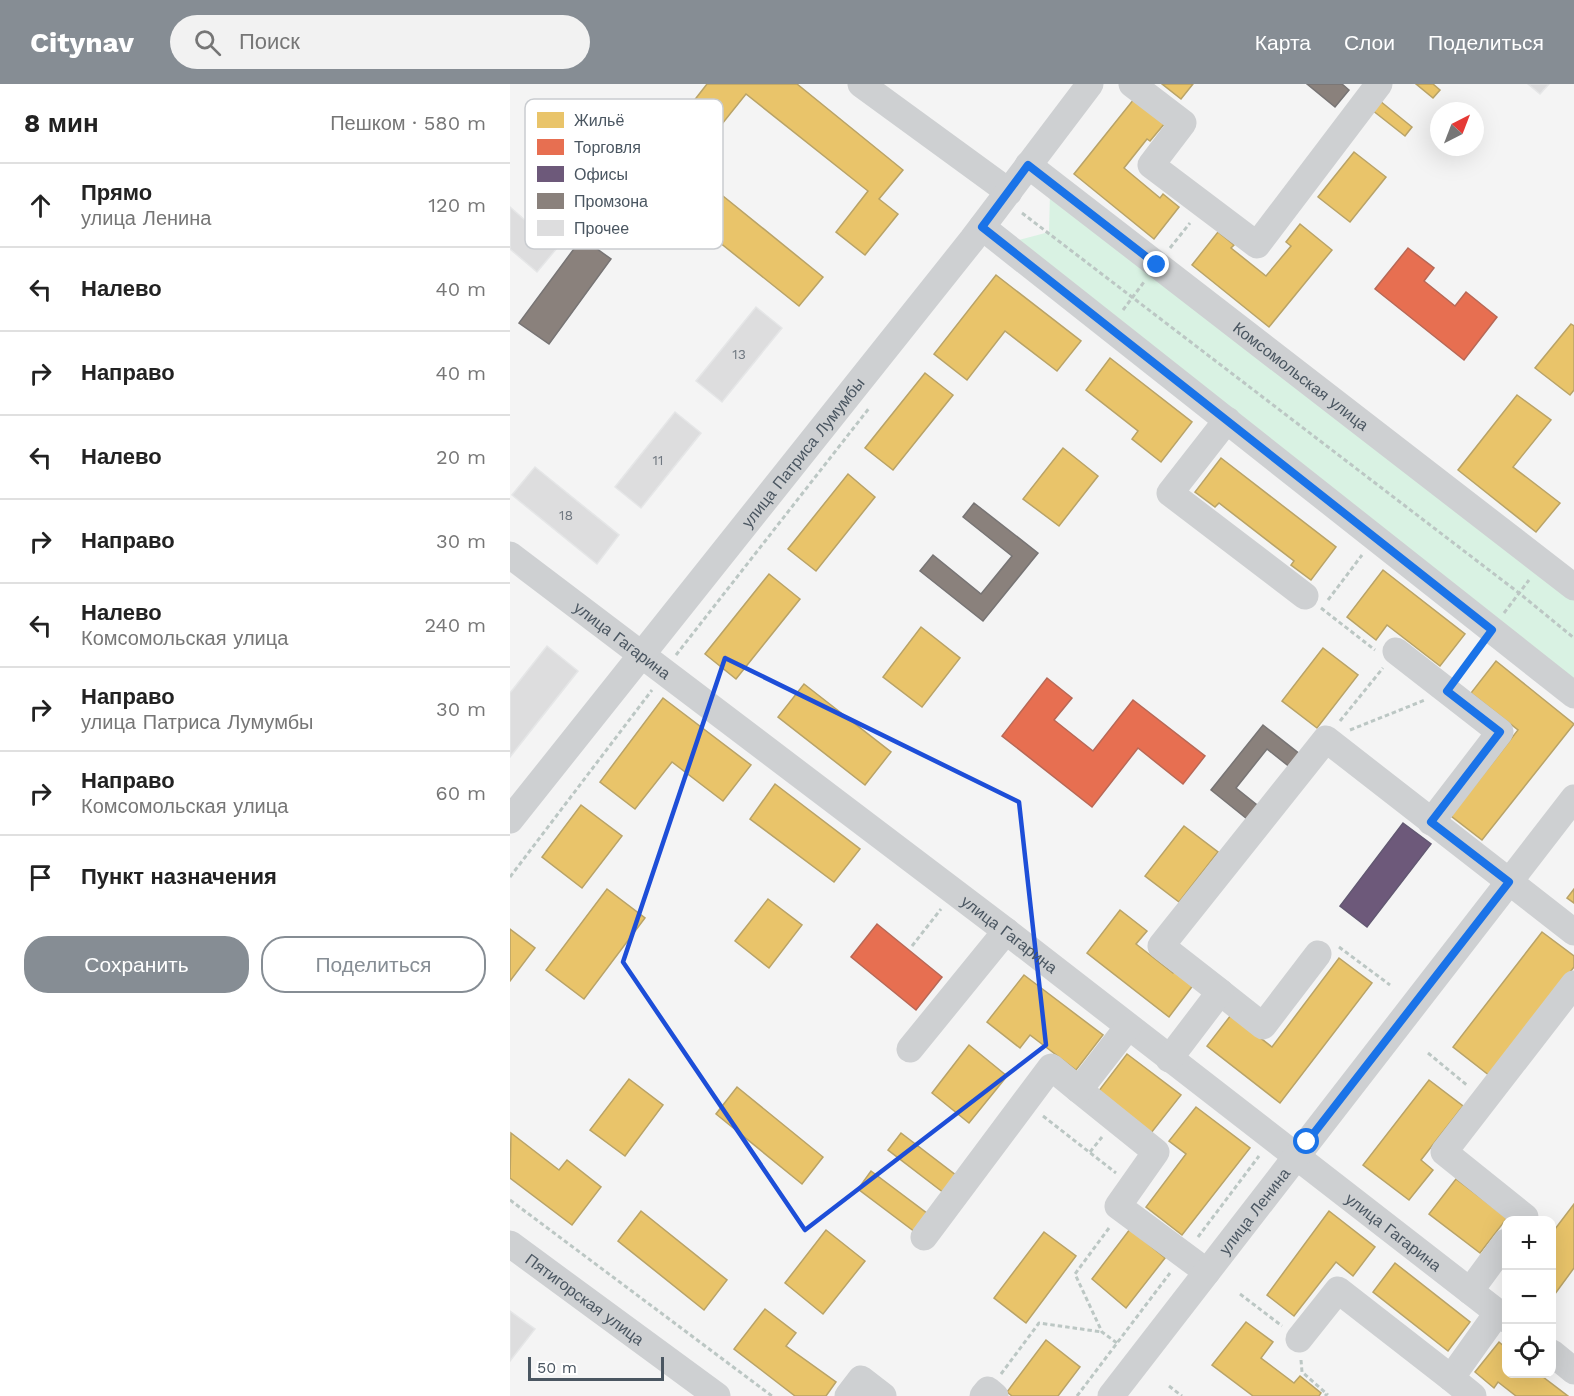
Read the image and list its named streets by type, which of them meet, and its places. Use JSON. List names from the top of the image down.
{
  "streets": {
    "street": [
      "Комсомольская улица",
      "улица Патриса Лумумбы",
      "улица Гагарина",
      "улица Ленина",
      "Пятигорская улица"
    ]
  },
  "crossings": [
    ["Комсомольская улица", "улица Патриса Лумумбы"],
    ["улица Патриса Лумумбы", "улица Гагарина"],
    ["улица Гагарина", "улица Ленина"]
  ],
  "house_numbers": ["13", "11", "18"],
  "legend": [
    "Жильё",
    "Торговля",
    "Офисы",
    "Промзона",
    "Прочее"
  ],
  "scale_bar": "50 m",
  "north": "top right",
  "page": {
    "header": "Citynav",
    "search": "Поиск",
    "nav": ["Карта", "Слои", "Поделиться"],
    "heading": ["8 мин", "Пешком · 580 m"],
    "list": [
      ["Прямо", "улица Ленина", "120 m"],
      ["Налево", "40 m"],
      ["Направо", "40 m"],
      ["Налево", "20 m"],
      ["Направо", "30 m"],
      ["Налево", "Комсомольская улица", "240 m"],
      ["Направо", "улица Патриса Лумумбы", "30 m"],
      ["Направо", "Комсомольская улица", "60 m"],
      "Пункт назначения"
    ],
    "buttons": ["Сохранить", "Поделиться"],
    "map_buttons": ["+", "−"],
    "scale": "50 m"
  }
}
